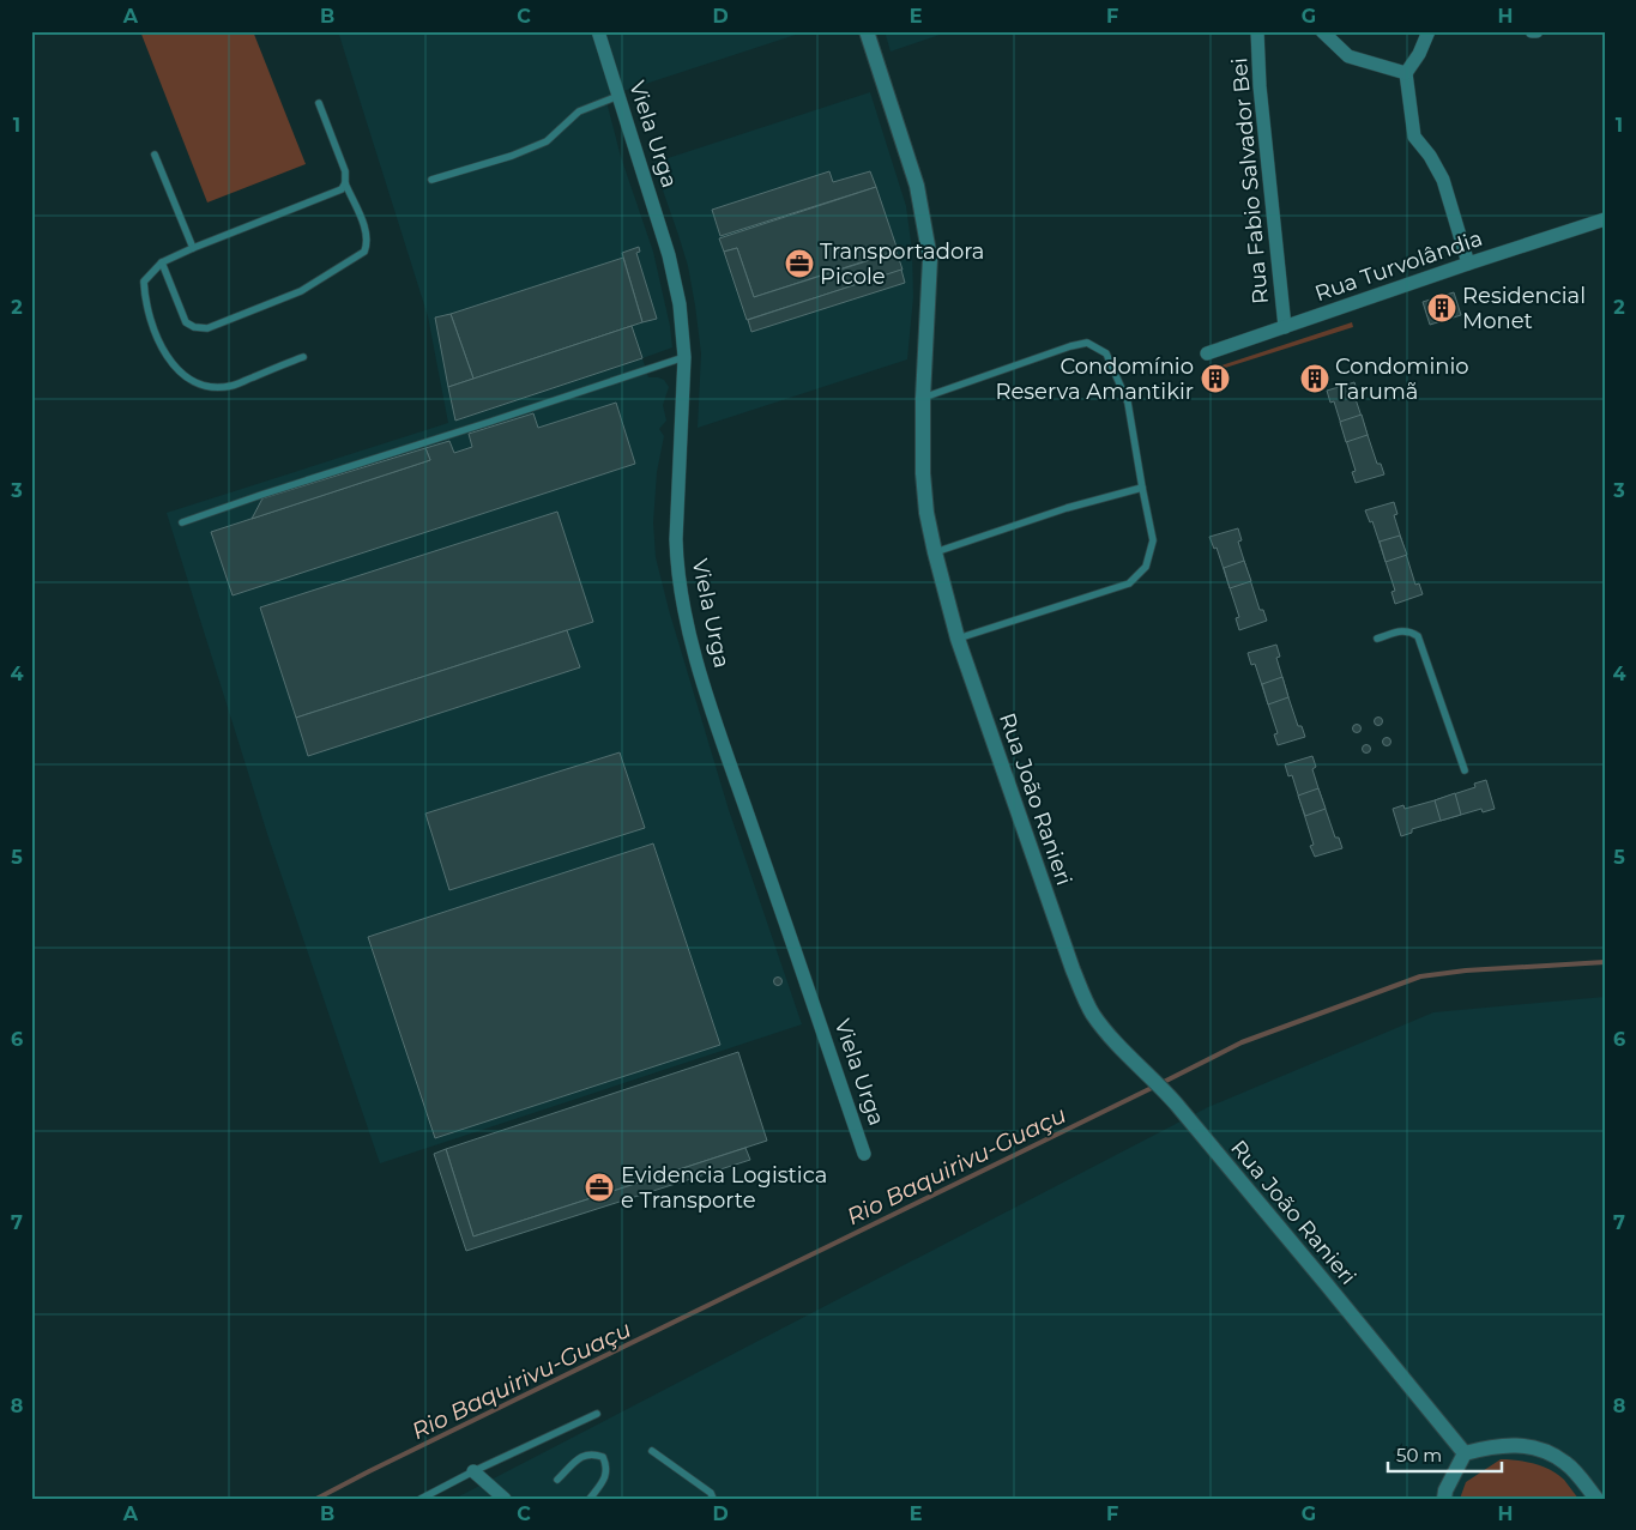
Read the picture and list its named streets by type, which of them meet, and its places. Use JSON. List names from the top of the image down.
{
  "streets": {
    "street": [
      "Viela Urga",
      "Rua Fabio Salvador Bei",
      "Rua Turvolândia",
      "Rua João Ranieri"
    ]
  },
  "crossings": [
    ["Rua Fabio Salvador Bei", "Rua Turvolândia"]
  ],
  "water": ["Rio Baquirivu-Guaçu"],
  "places": {
    "office": ["Transportadora Picole", "Evidencia Logistica e Transporte"],
    "building": ["Residencial Monet", "Condomínio Reserva Amantikir", "Condominio Tarumã"]
  },
  "scale_bar": "50 m",
  "grid": {
    "columns": [
      "A",
      "B",
      "C",
      "D",
      "E",
      "F",
      "G",
      "H"
    ],
    "rows": [
      "1",
      "2",
      "3",
      "4",
      "5",
      "6",
      "7",
      "8"
    ]
  }
}
